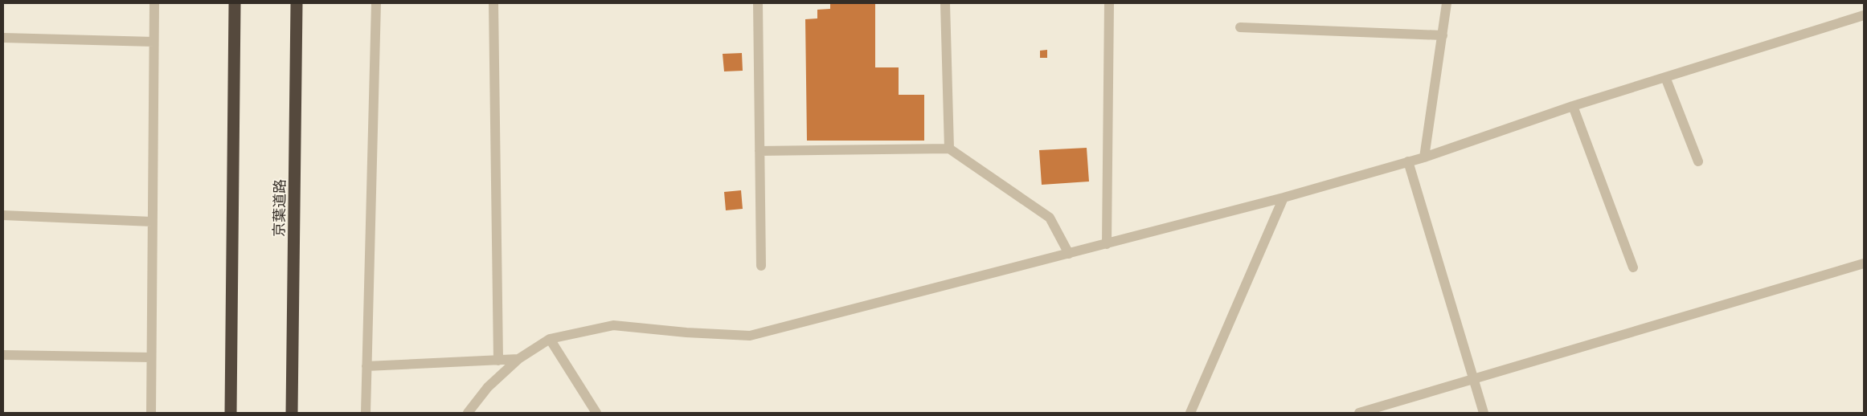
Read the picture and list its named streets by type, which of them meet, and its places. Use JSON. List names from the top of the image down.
{
  "streets": {
    "highway": ["京葉道路"]
  }
}
